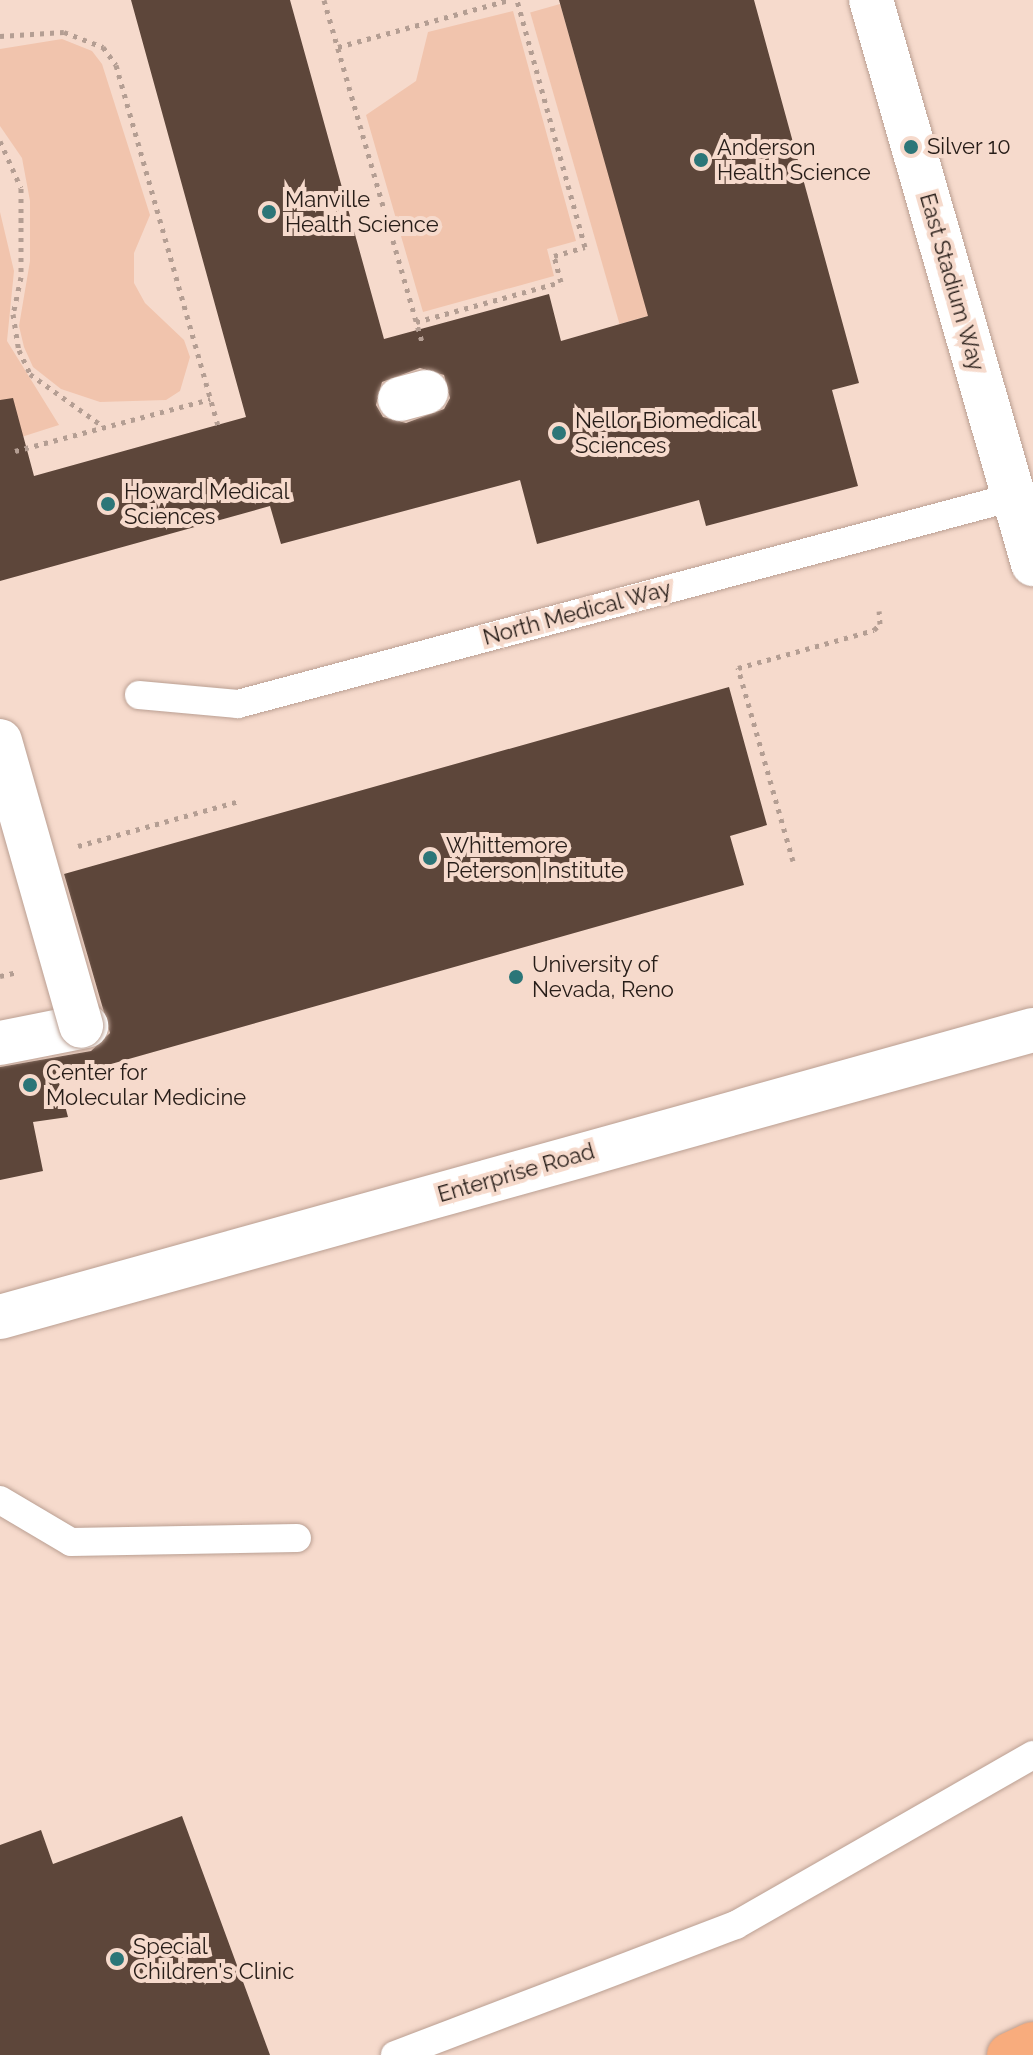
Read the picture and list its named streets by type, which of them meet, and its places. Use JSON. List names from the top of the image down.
{
  "streets": {
    "street": ["East Stadium Way", "Enterprise Road"],
    "lane": ["North Medical Way"]
  },
  "crossings": [
    ["East Stadium Way", "North Medical Way"]
  ],
  "places": [
    "Silver 10",
    "Anderson Health Science",
    "Manville Health Science",
    "Nellor Biomedical Sciences",
    "Howard Medical Sciences",
    "Whittemore Peterson Institute",
    "University of Nevada, Reno",
    "Center for Molecular Medicine",
    "Special Children's Clinic"
  ]
}
